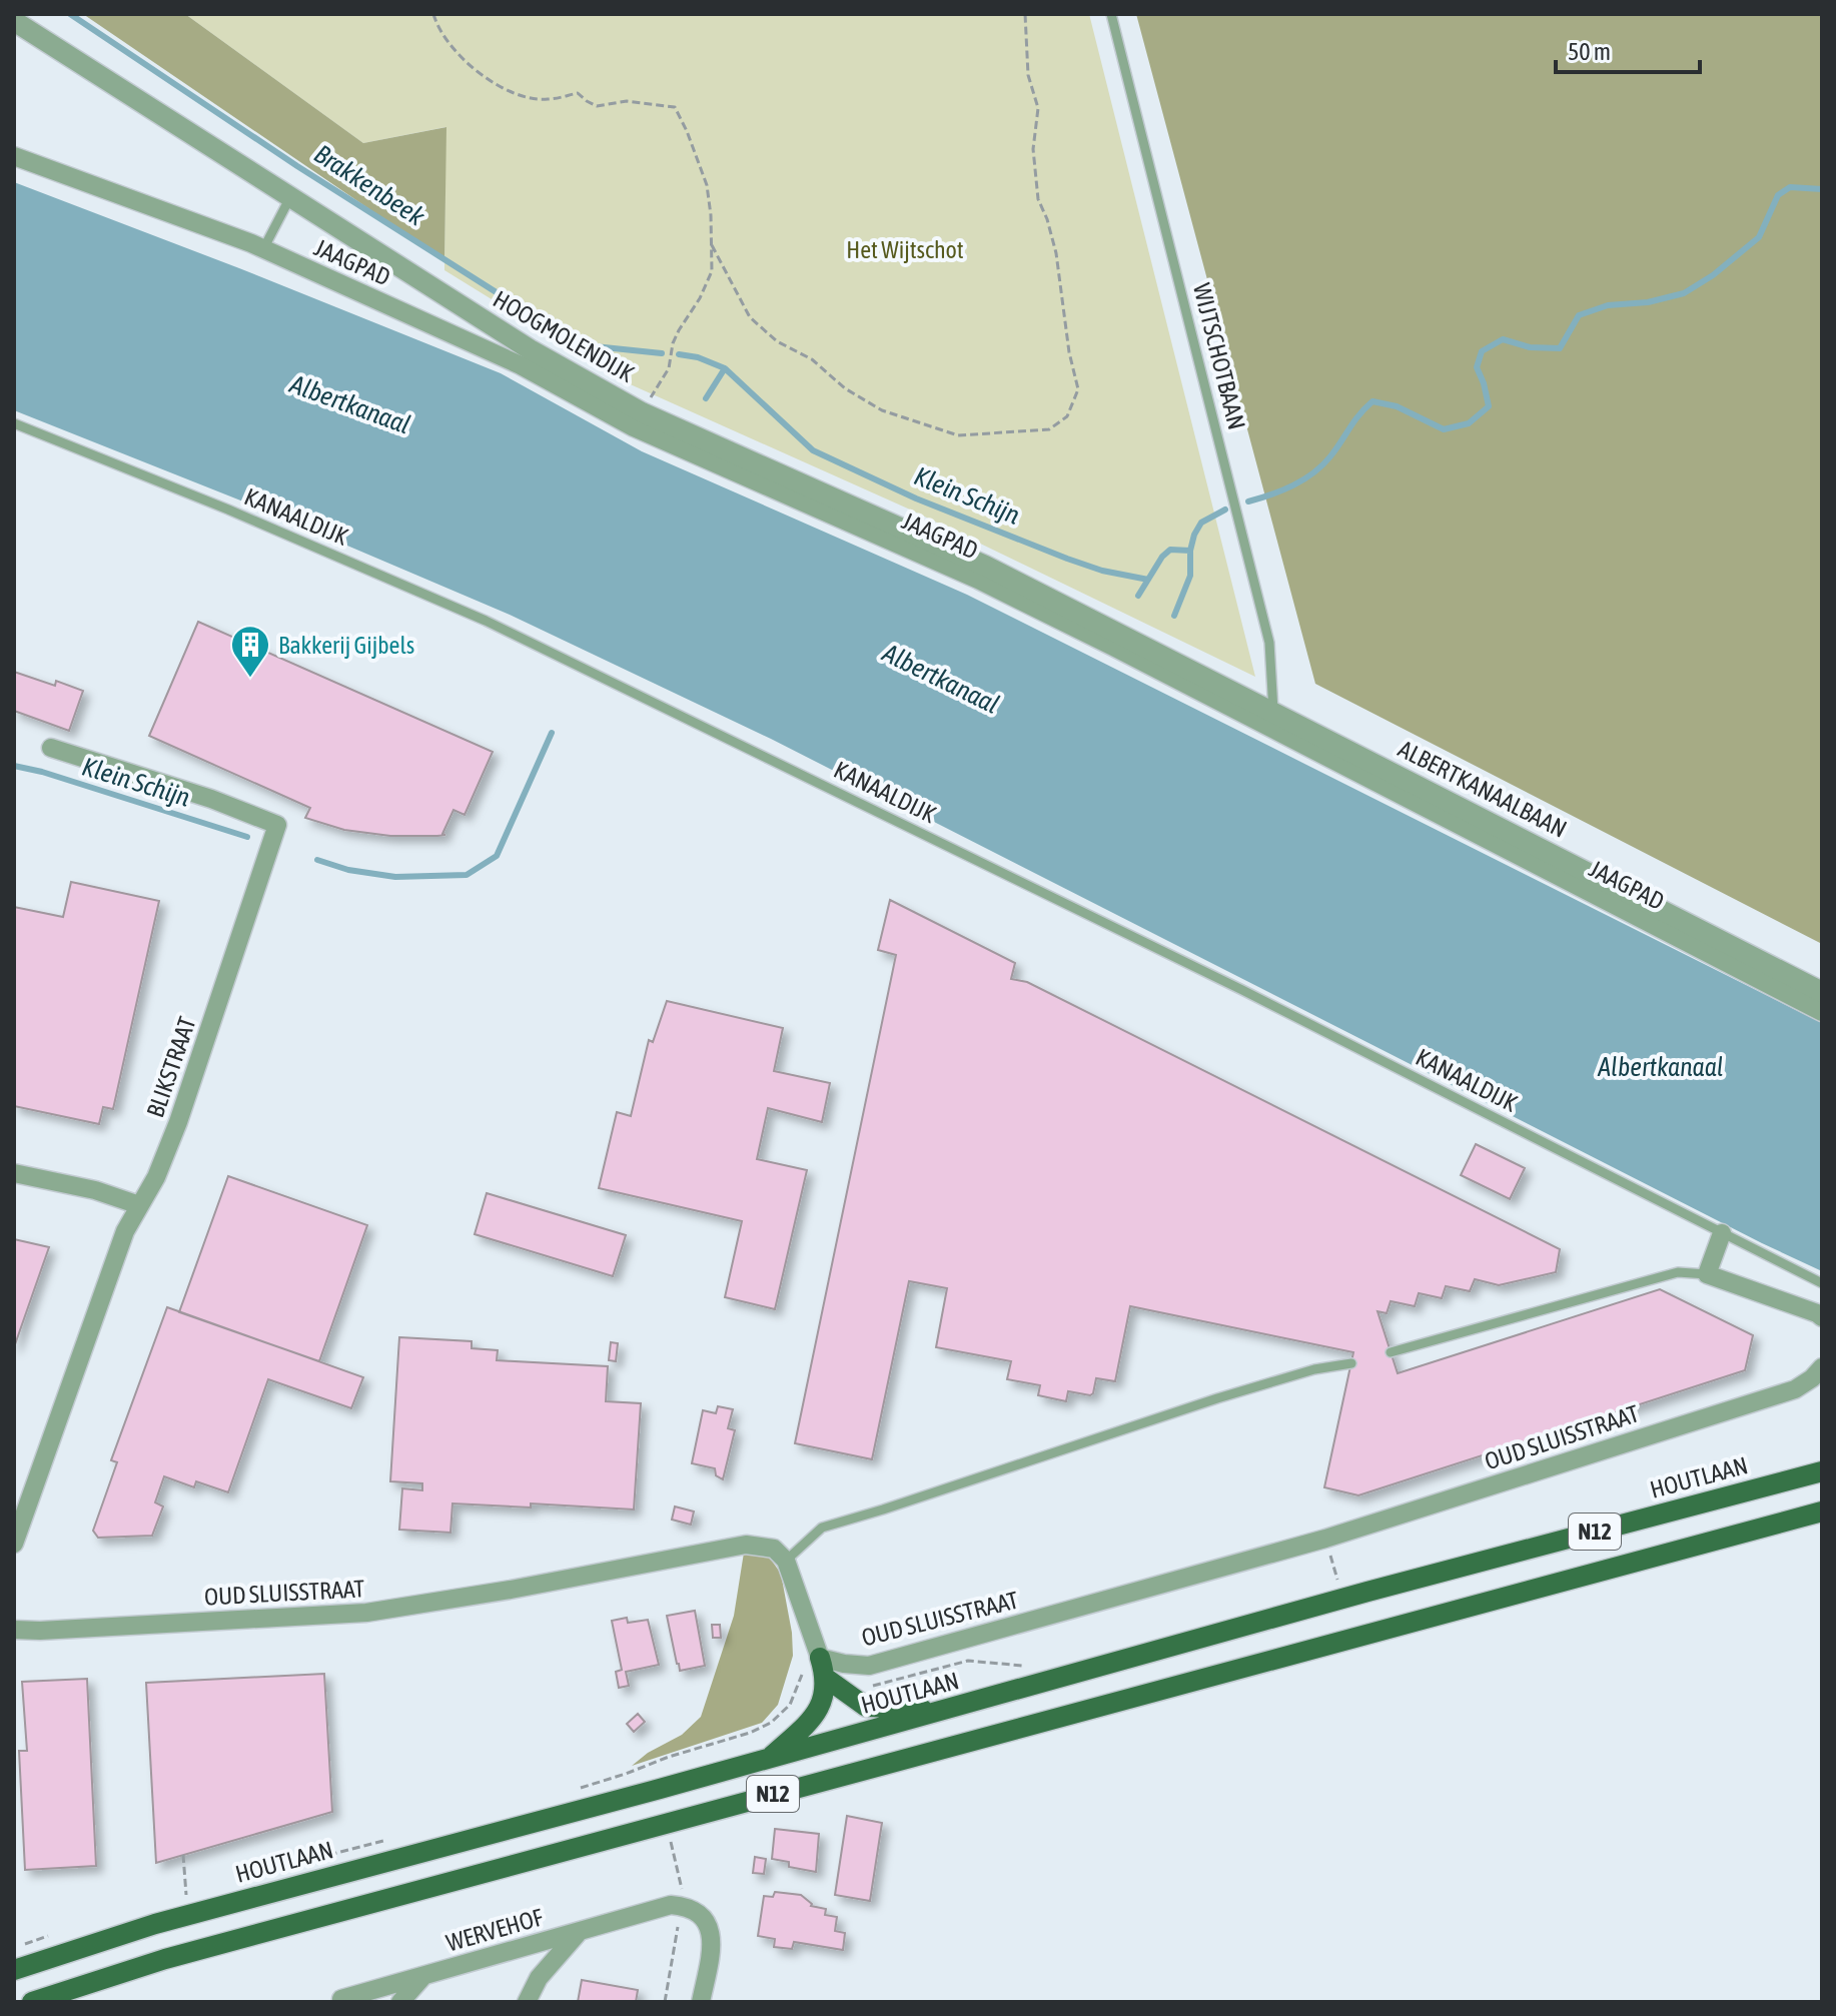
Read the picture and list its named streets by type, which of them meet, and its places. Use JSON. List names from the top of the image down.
{
  "streets": {
    "main road": ["HOUTLAAN", "N12"],
    "street": [
      "JAAGPAD",
      "HOOGMOLENDIJK",
      "ALBERTKANAALBAAN",
      "BLIKSTRAAT",
      "OUD SLUISSTRAAT",
      "WERVEHOF"
    ],
    "lane": ["WIJTSCHOTBAAN", "KANAALDIJK"]
  },
  "crossings": [
    ["HOOGMOLENDIJK", "ALBERTKANAALBAAN"],
    ["WIJTSCHOTBAAN", "ALBERTKANAALBAAN"]
  ],
  "water": ["Brakkenbeek", "Albertkanaal", "Klein Schijn"],
  "parks": ["Het Wijtschot"],
  "places": {
    "building": ["Bakkerij Gijbels"]
  },
  "scale_bar": "50 m"
}
